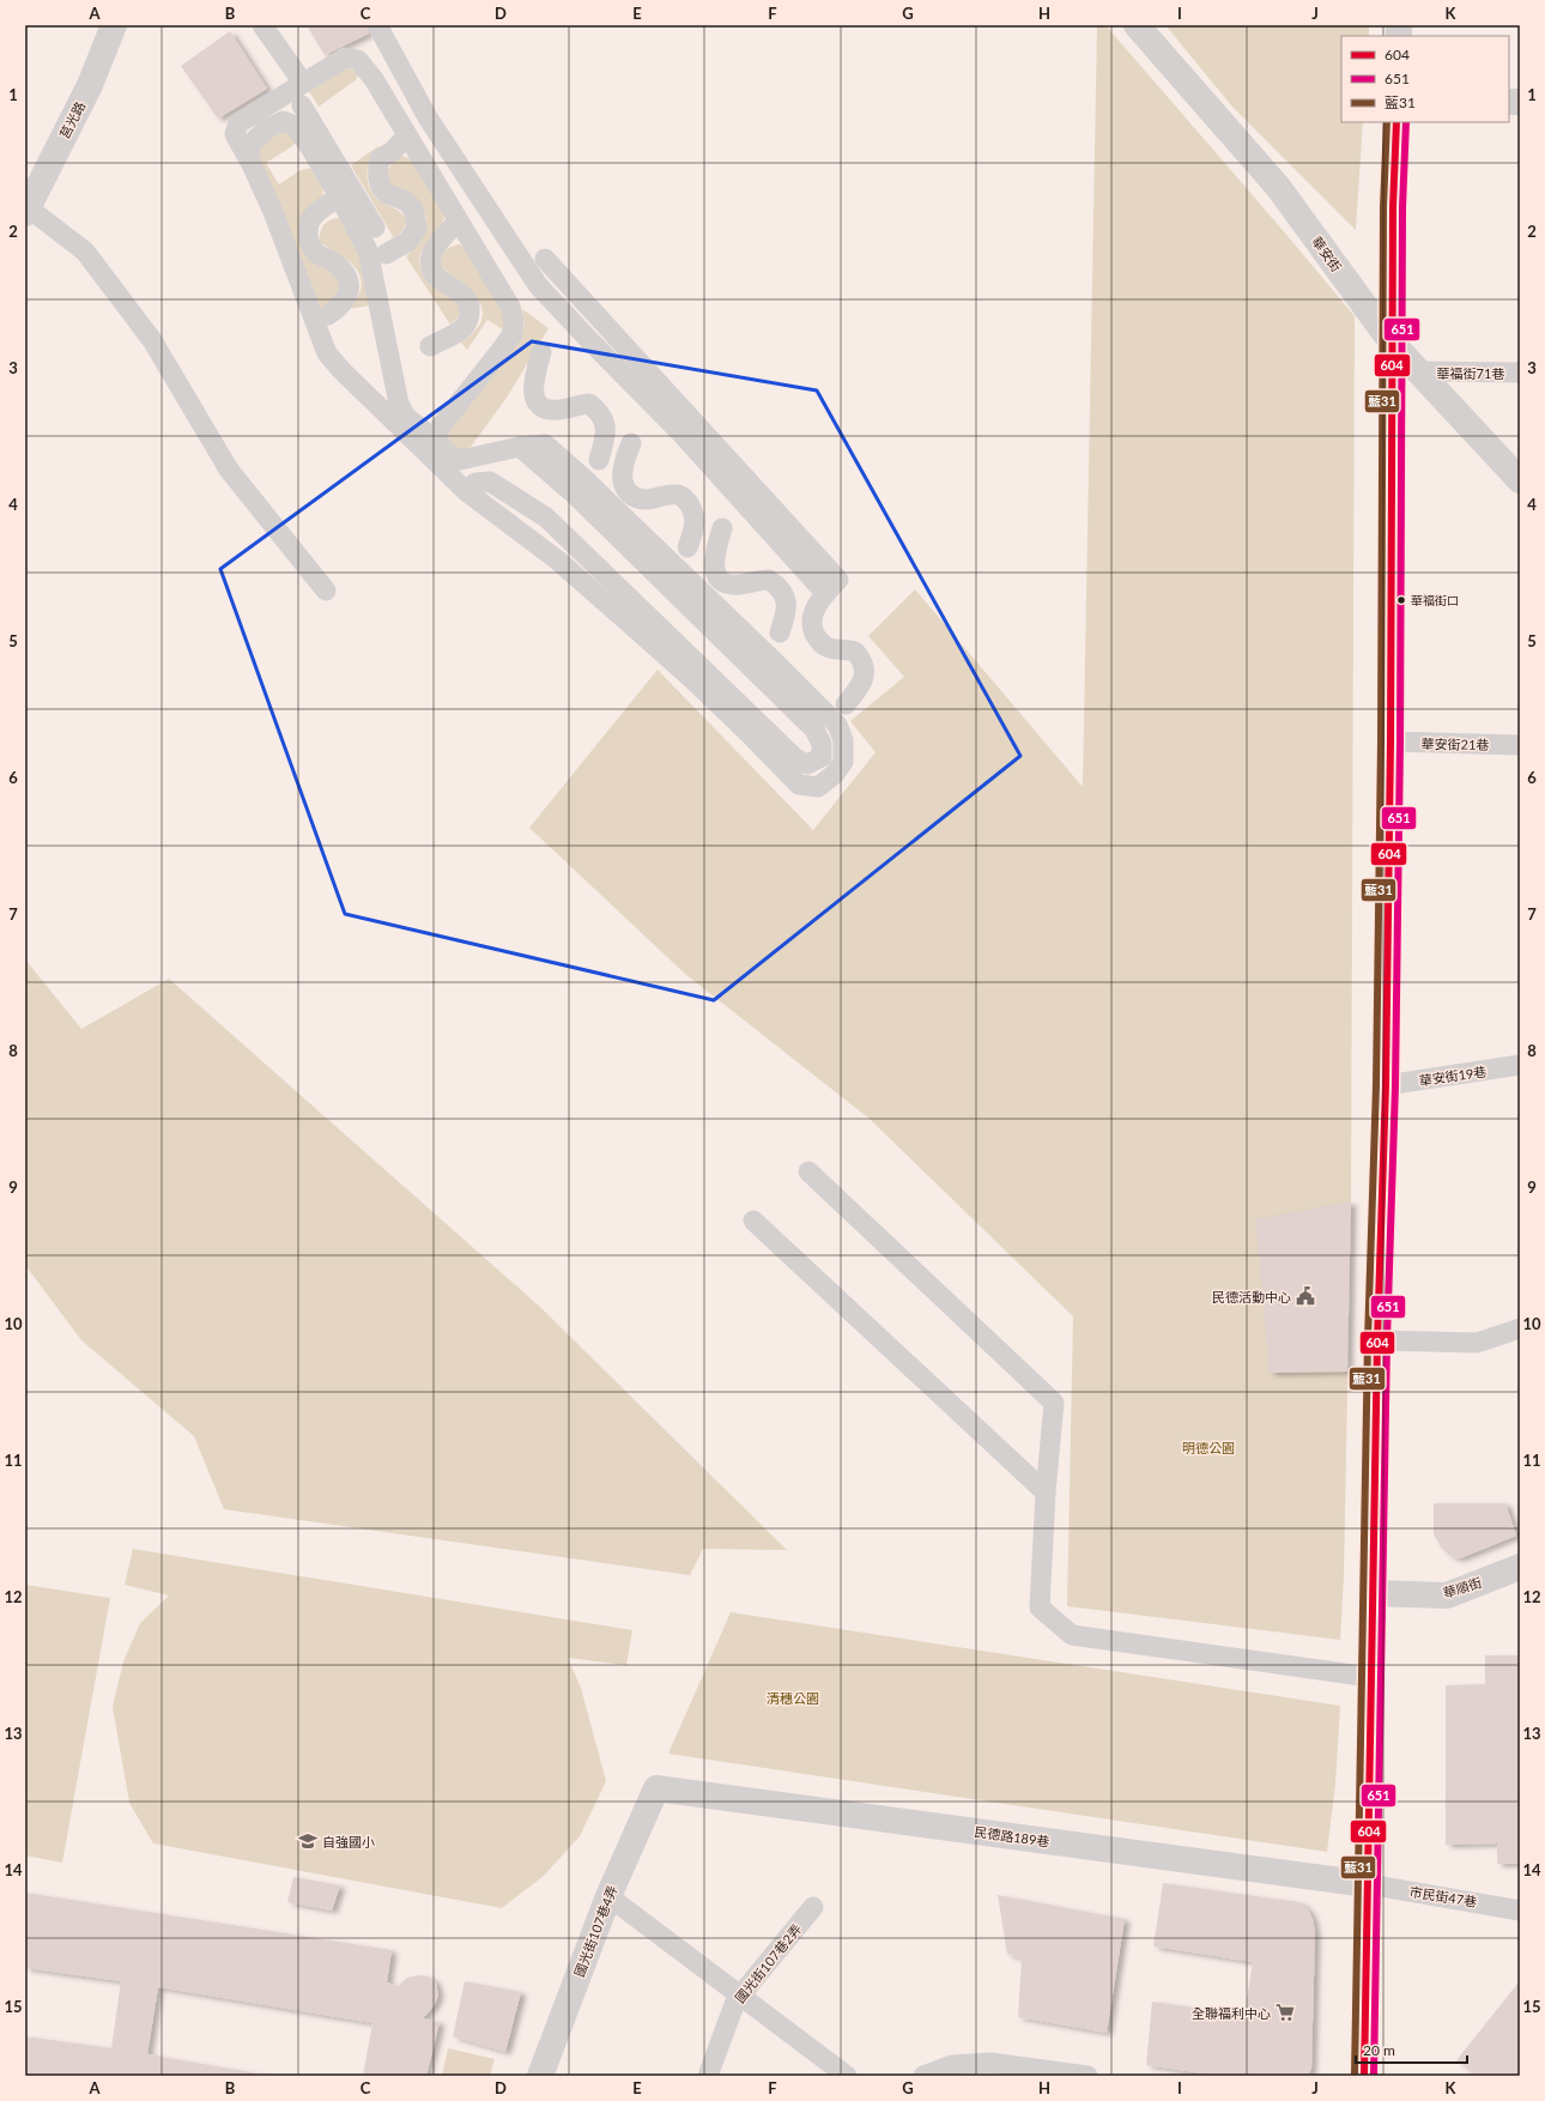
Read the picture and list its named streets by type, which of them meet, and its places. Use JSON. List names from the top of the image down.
{
  "streets": {
    "street": [
      "莒光路",
      "華安街",
      "華順街",
      "民德路189巷",
      "國光街107巷4弄"
    ],
    "lane": [
      "華福街71巷",
      "華安街21巷",
      "華安街19巷",
      "市民街47巷",
      "國光街107巷2弄"
    ]
  },
  "crossings": [
    ["華安街", "華福街71巷"],
    ["民德路189巷", "市民街47巷"],
    ["民德路189巷", "國光街107巷4弄"]
  ],
  "parks": ["明德公園", "清穗公園"],
  "places": {
    "other": ["華福街口"],
    "public building": ["民德活動中心"],
    "school or university": ["自強國小"],
    "supermarket": ["全聯福利中心"]
  },
  "lines": ["transit line 604", "transit line 651", "transit line 藍31"],
  "legend": ["604", "651", "藍31"],
  "scale_bar": "20 m",
  "grid": {
    "columns": [
      "A",
      "B",
      "C",
      "D",
      "E",
      "F",
      "G",
      "H",
      "I",
      "J",
      "K"
    ],
    "rows": [
      "1",
      "2",
      "3",
      "4",
      "5",
      "6",
      "7",
      "8",
      "9",
      "10",
      "11",
      "12",
      "13",
      "14",
      "15"
    ]
  }
}
